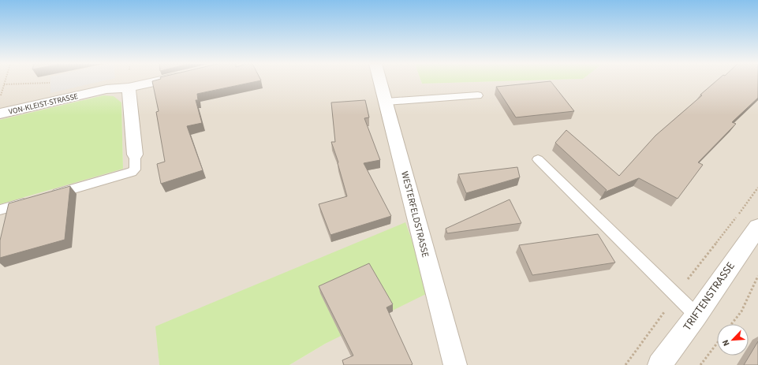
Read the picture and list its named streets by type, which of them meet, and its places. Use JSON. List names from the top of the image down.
{
  "streets": {
    "street": ["VON-KLEIST-STRASSE", "WESTERFELDSTRASSE", "TRIFTENSTRASSE"]
  },
  "north": "bottom left"
}
